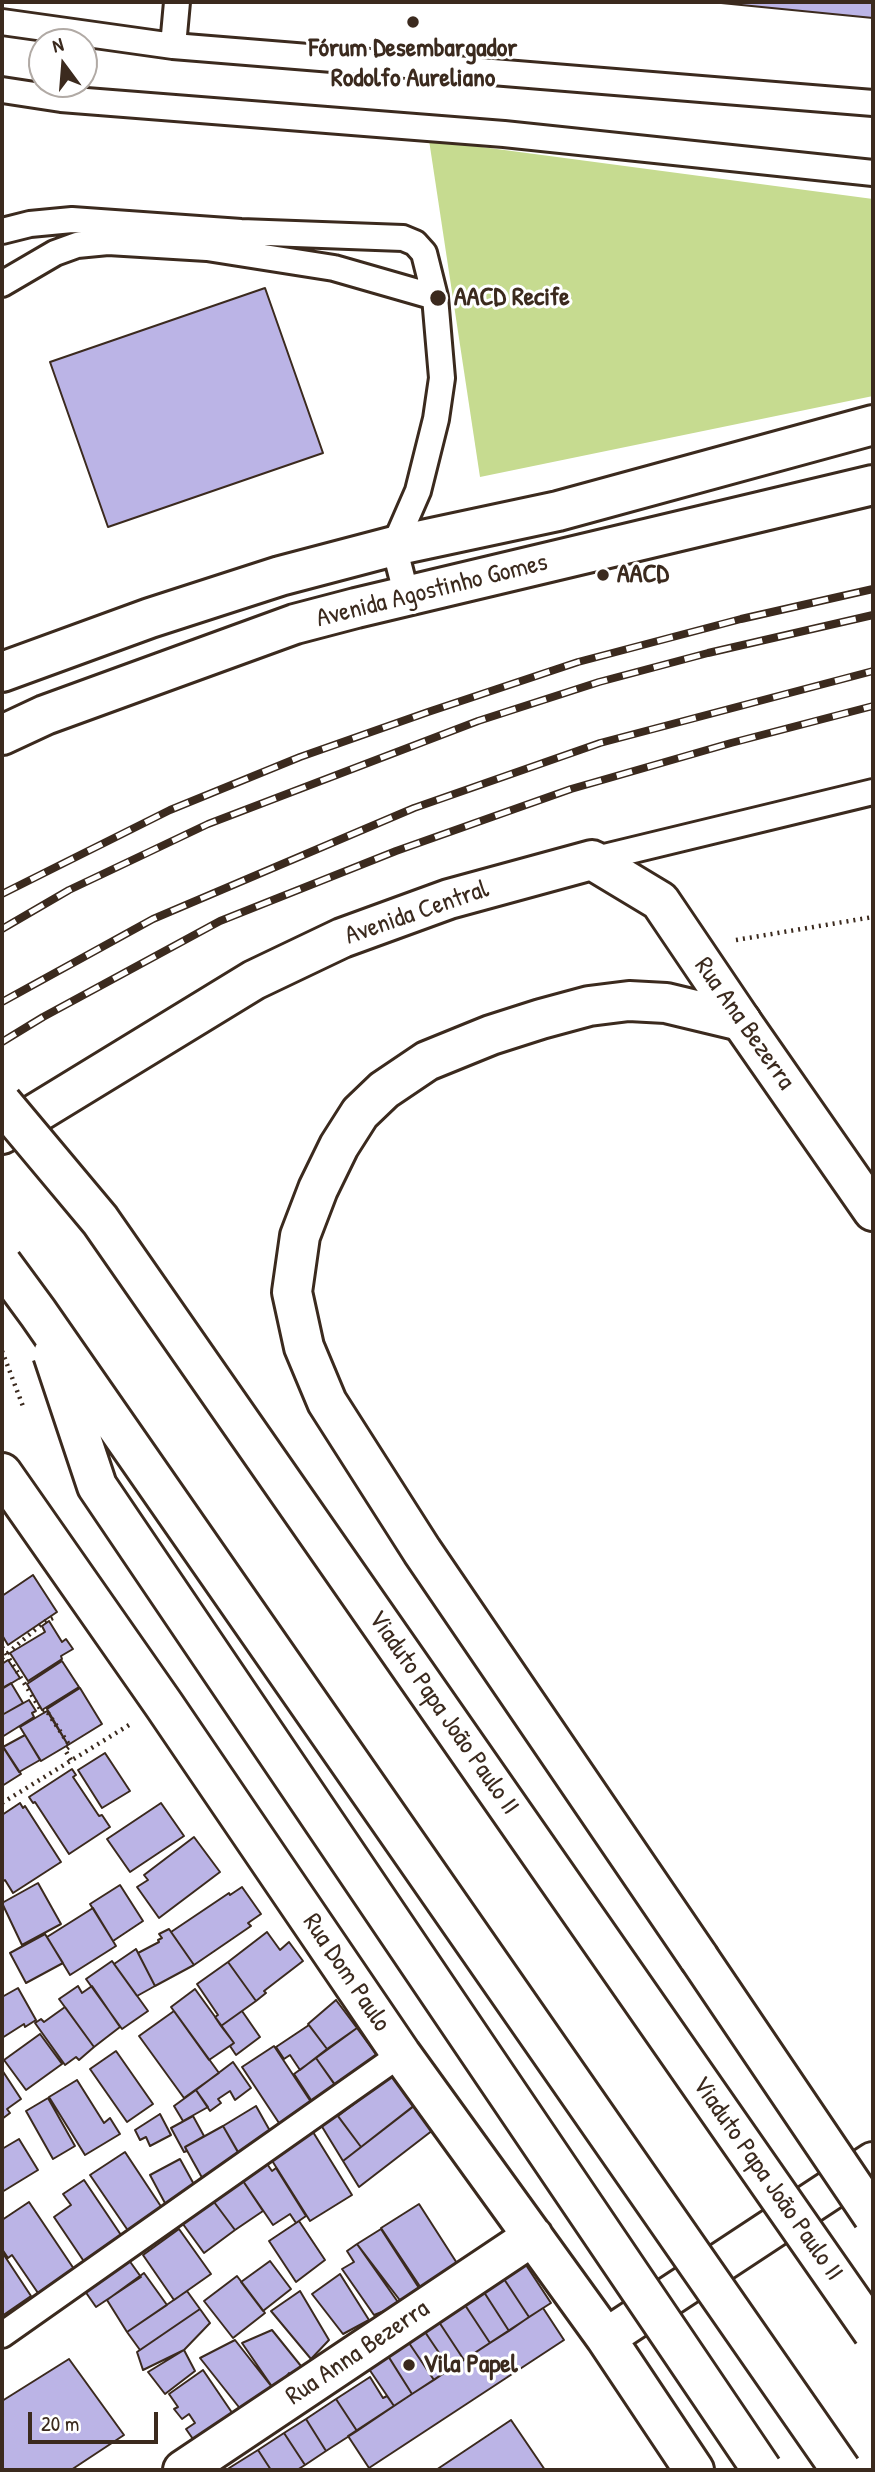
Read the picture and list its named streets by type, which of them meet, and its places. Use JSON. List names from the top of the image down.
{
  "streets": {
    "main road": [
      "Avenida Agostinho Gomes",
      "Avenida Central",
      "Rua Ana Bezerra",
      "Viaduto Papa João Paulo II",
      "Rua Dom Paulo",
      "Rua Anna Bezerra"
    ]
  },
  "crossings": [
    ["Avenida Central", "Rua Ana Bezerra"],
    ["Rua Dom Paulo", "Rua Anna Bezerra"]
  ],
  "places": [
    "Fórum Desembargador Rodolfo Aureliano",
    "AACD Recife",
    "AACD",
    "Vila Papel"
  ],
  "scale_bar": "20 m",
  "north": "top"
}
